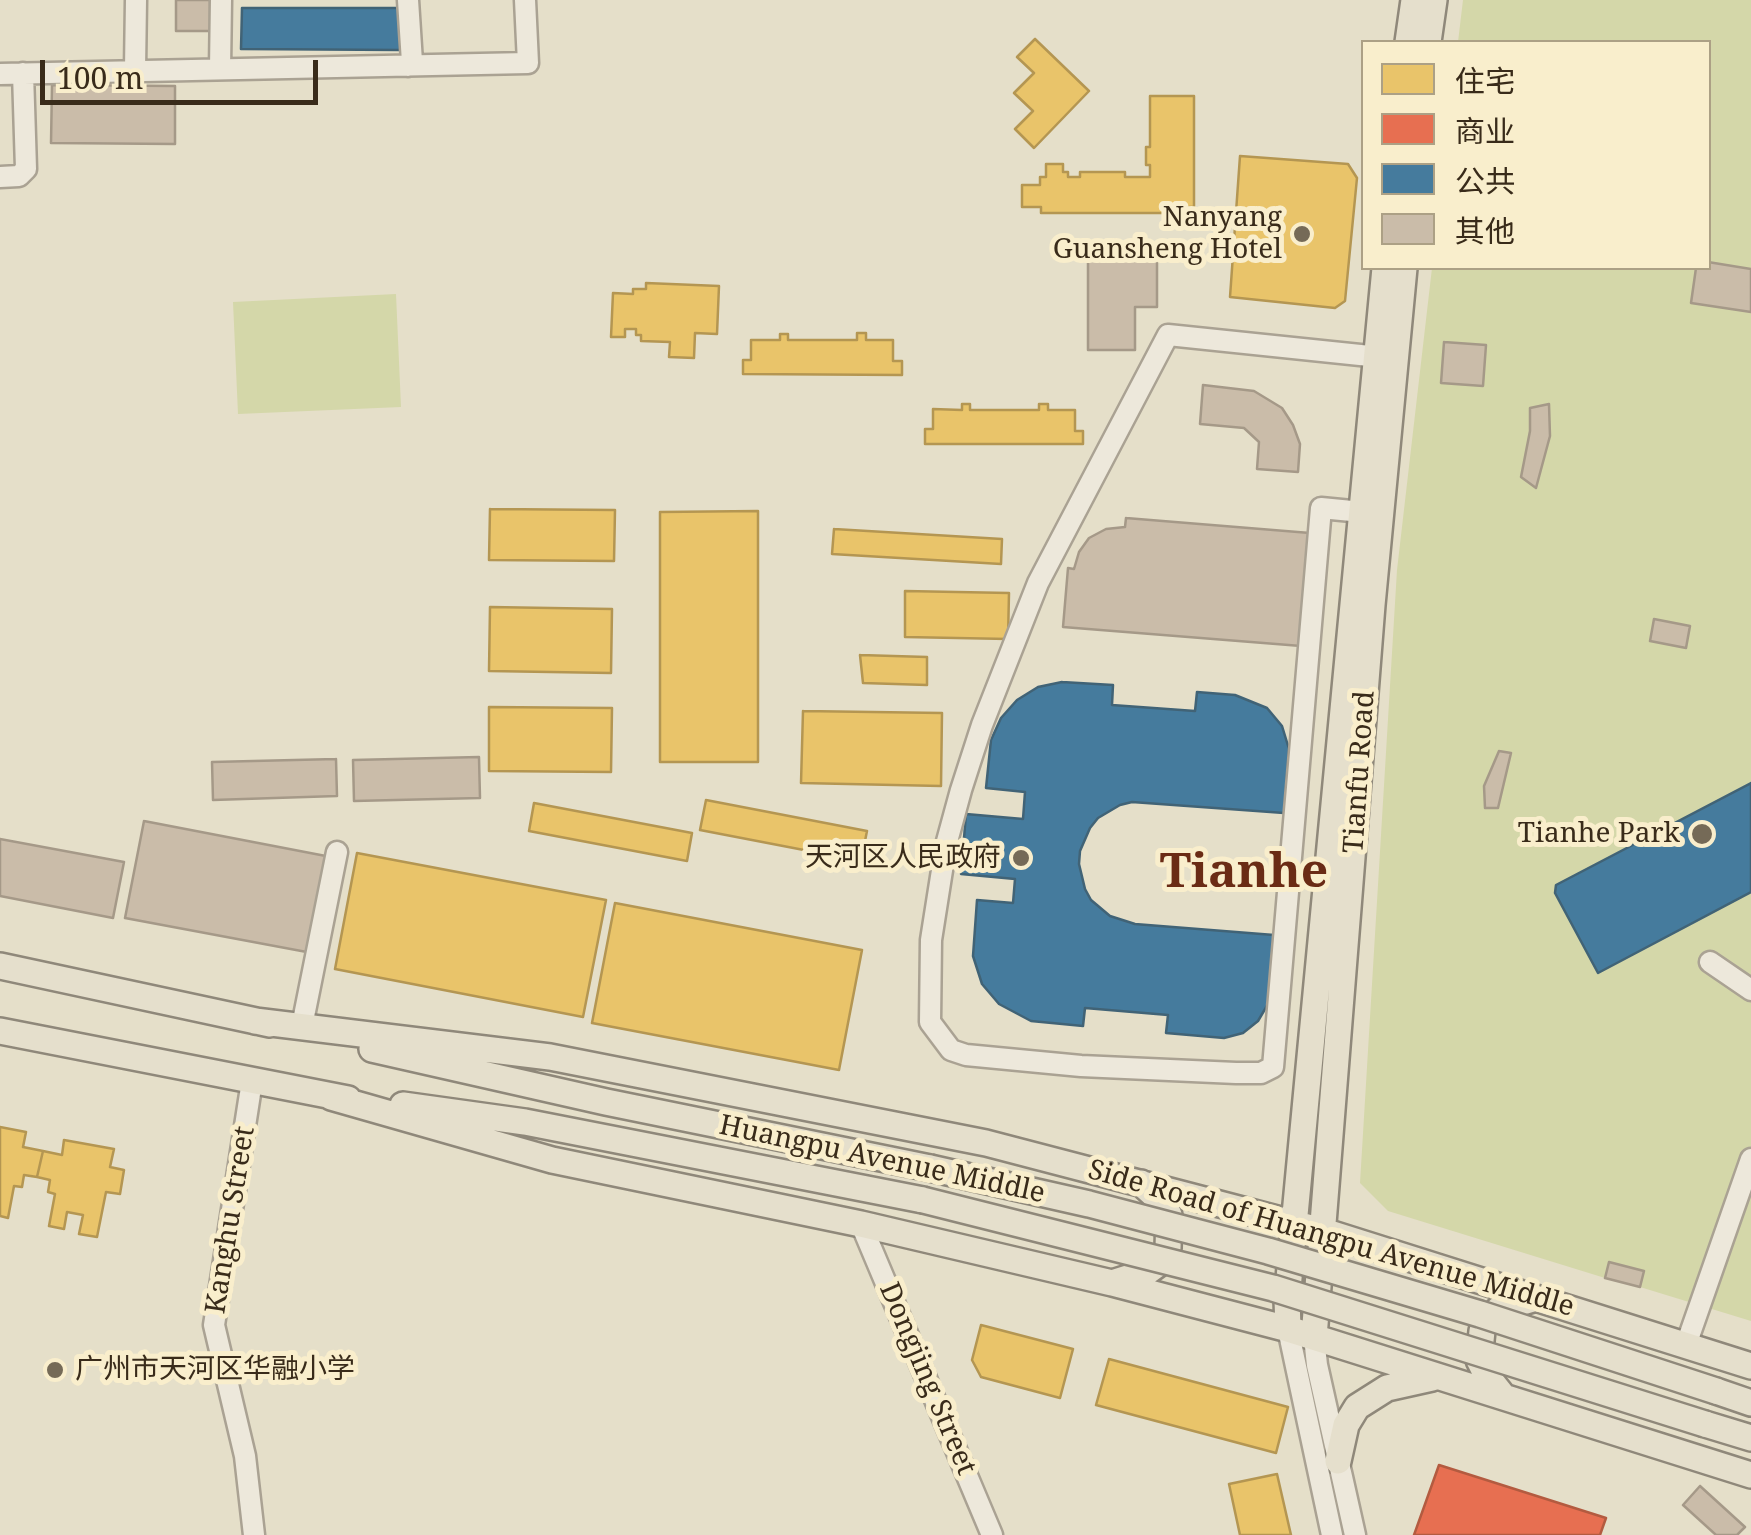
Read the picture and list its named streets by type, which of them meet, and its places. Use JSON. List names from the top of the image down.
{
  "streets": {
    "main road": ["Tianfu Road", "Huangpu Avenue Middle", "Side Road of Huangpu Avenue Middle"],
    "street": ["Kanghu Street", "Dongjing Street"]
  },
  "crossings": [
    ["Tianfu Road", "Side Road of Huangpu Avenue Middle"],
    ["Huangpu Avenue Middle", "Kanghu Street"],
    ["Huangpu Avenue Middle", "Side Road of Huangpu Avenue Middle"]
  ],
  "districts": ["Tianhe"],
  "places": [
    "Nanyang Guansheng Hotel",
    "Tianhe Park",
    "天河区人民政府",
    "广州市天河区华融小学"
  ],
  "legend": [
    "住宅",
    "商业",
    "公共",
    "其他"
  ],
  "scale_bar": "100 m"
}
